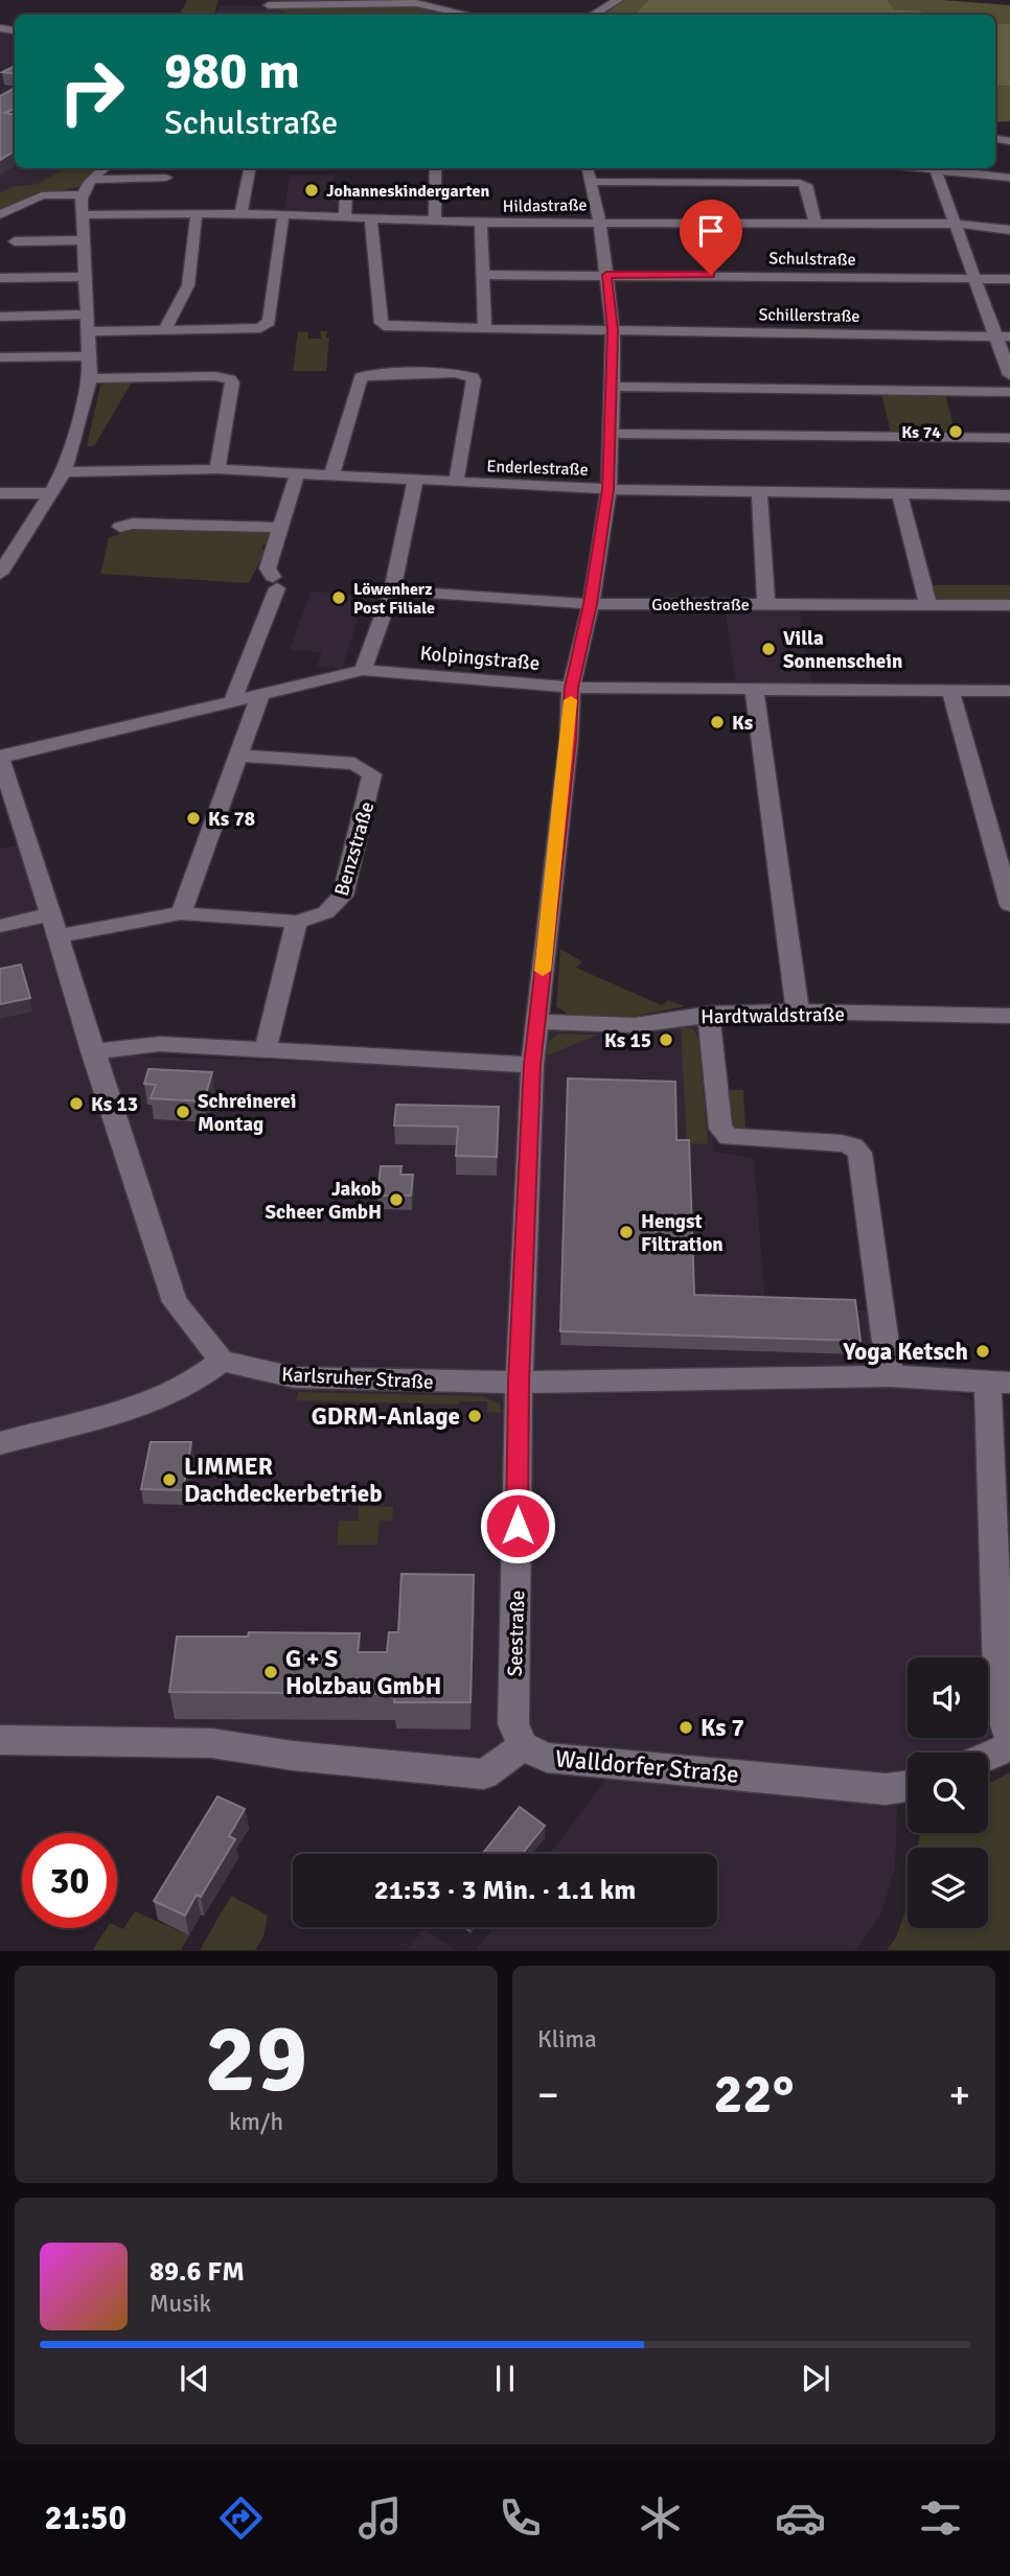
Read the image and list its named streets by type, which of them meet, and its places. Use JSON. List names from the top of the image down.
{
  "streets": {
    "street": [
      "Hildastraße",
      "Schulstraße",
      "Schillerstraße",
      "Enderlestraße",
      "Goethestraße",
      "Kolpingstraße",
      "Benzstraße",
      "Hardtwaldstraße",
      "Karlsruher Straße",
      "Seestraße",
      "Walldorfer Straße"
    ]
  },
  "crossings": [
    ["Hildastraße", "Schillerstraße"],
    ["Hildastraße", "Seestraße"],
    ["Schulstraße", "Seestraße"],
    ["Schillerstraße", "Seestraße"],
    ["Enderlestraße", "Seestraße"],
    ["Goethestraße", "Seestraße"],
    ["Kolpingstraße", "Seestraße"],
    ["Hardtwaldstraße", "Seestraße"],
    ["Karlsruher Straße", "Seestraße"],
    ["Seestraße", "Walldorfer Straße"]
  ],
  "places": [
    "Johanneskindergarten",
    "Ks 74",
    "Löwenherz Post Filiale",
    "Villa Sonnenschein",
    "Ks",
    "Ks 78",
    "Ks 15",
    "Ks 13",
    "Schreinerei Montag",
    "Jakob Scheer GmbH",
    "Hengst Filtration",
    "Yoga Ketsch",
    "GDRM-Anlage",
    "LIMMER Dachdeckerbetrieb",
    "G + S Holzbau GmbH",
    "Ks 7"
  ],
  "page": {
    "turn": ["980 m", "Schulstraße"],
    "limit": "30",
    "trip": "21:53 · 3 Min. · 1.1 km",
    "tile": [
      ["29", "km/h"],
      "Klima"
    ],
    "heat": ["−", "22°", "+"],
    "song": ["89.6 FM", "Musik"],
    "tabs": "21:50"
  }
}
